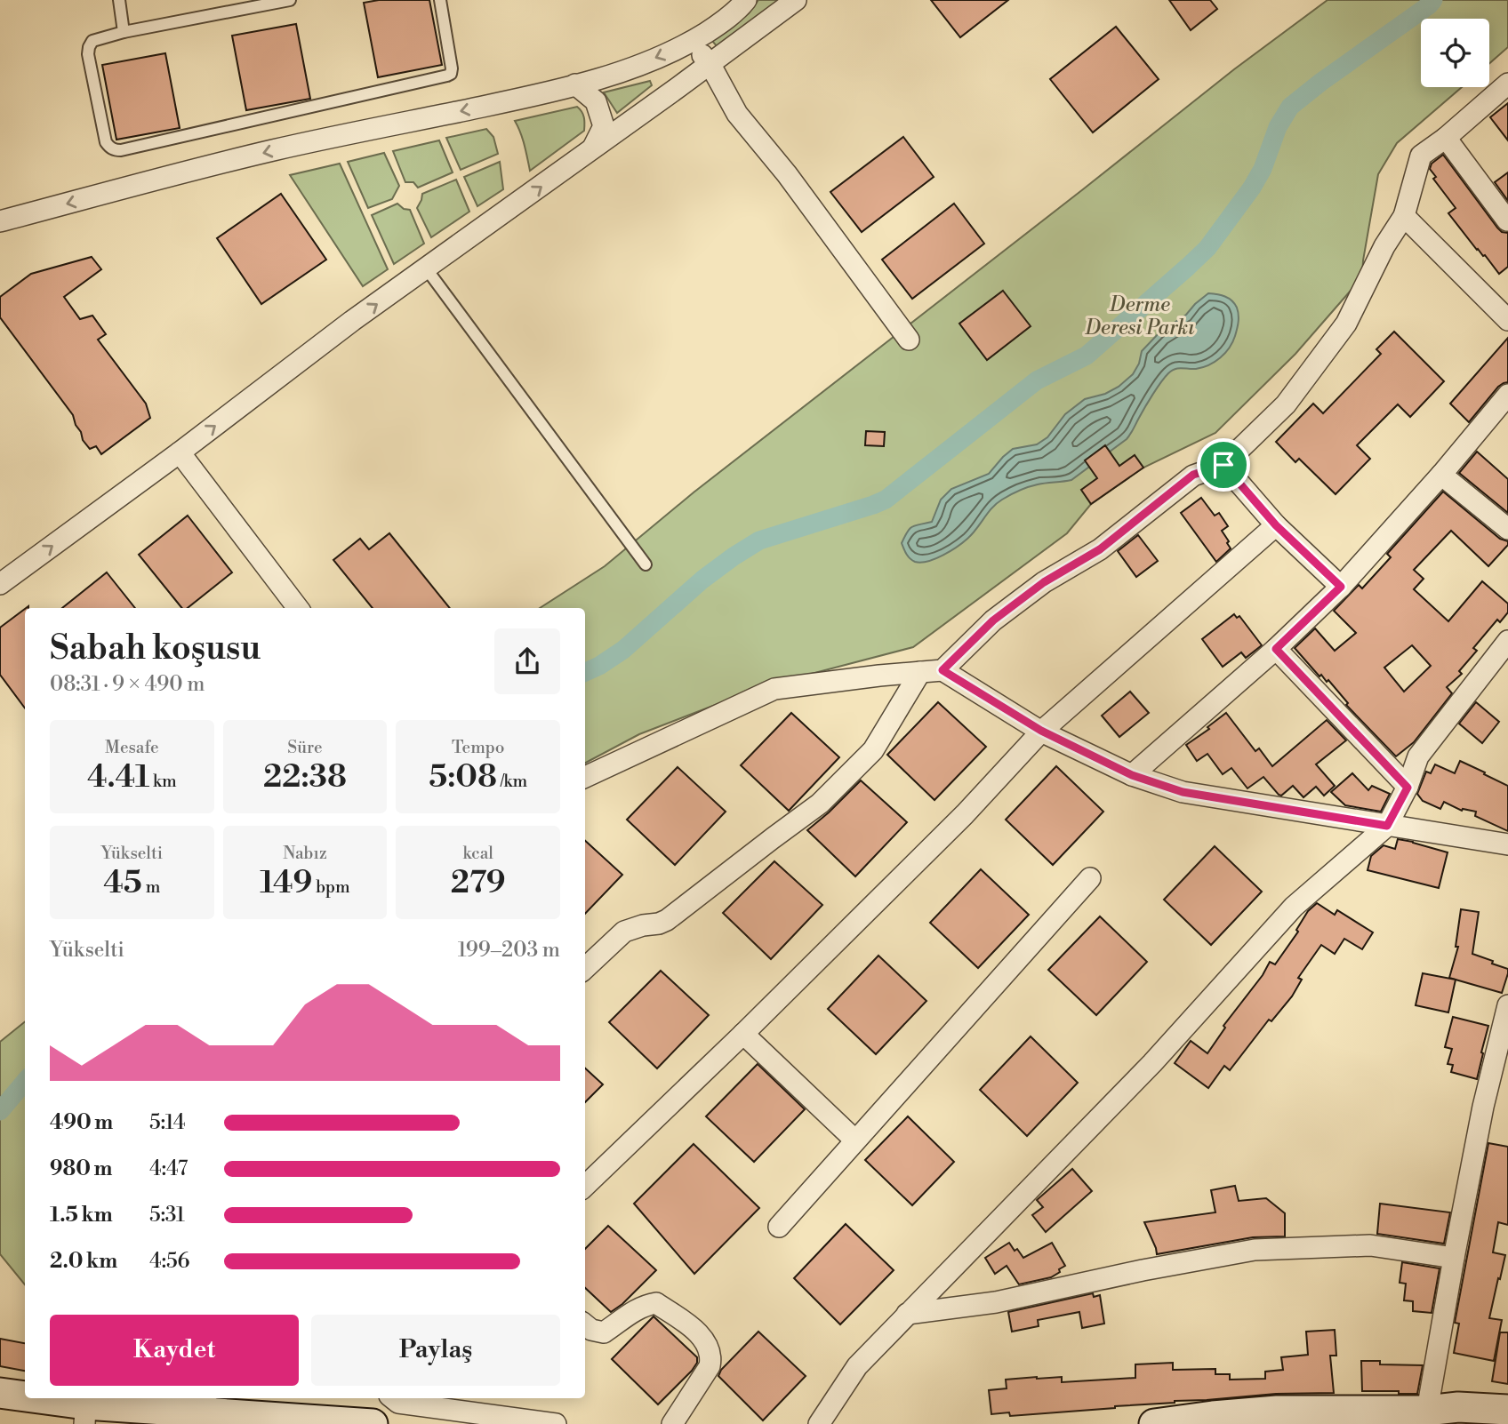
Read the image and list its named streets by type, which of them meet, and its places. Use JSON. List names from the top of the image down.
{
  "parks": ["Derme Deresi Parkı"],
  "page": {
    "heading": ["Sabah koşusu", "08:31 · 9 × 490 m"],
    "stats": [
      ["Mesafe", "4.41 km"],
      ["Süre", "22:38"],
      ["Tempo", "5:08 /km"],
      ["Yükselti", "45 m"],
      ["Nabız", "149 bpm"],
      ["kcal", "279"]
    ],
    "chart": ["Yükselti", "199–203 m"],
    "list": [
      {
        "name": "490 m",
        "note": "5:14"
      },
      {
        "name": "980 m",
        "note": "4:47"
      },
      {
        "name": "1.5 km",
        "note": "5:31"
      },
      {
        "name": "2.0 km",
        "note": "4:56"
      }
    ],
    "buttons": ["Kaydet", "Paylaş"]
  }
}
